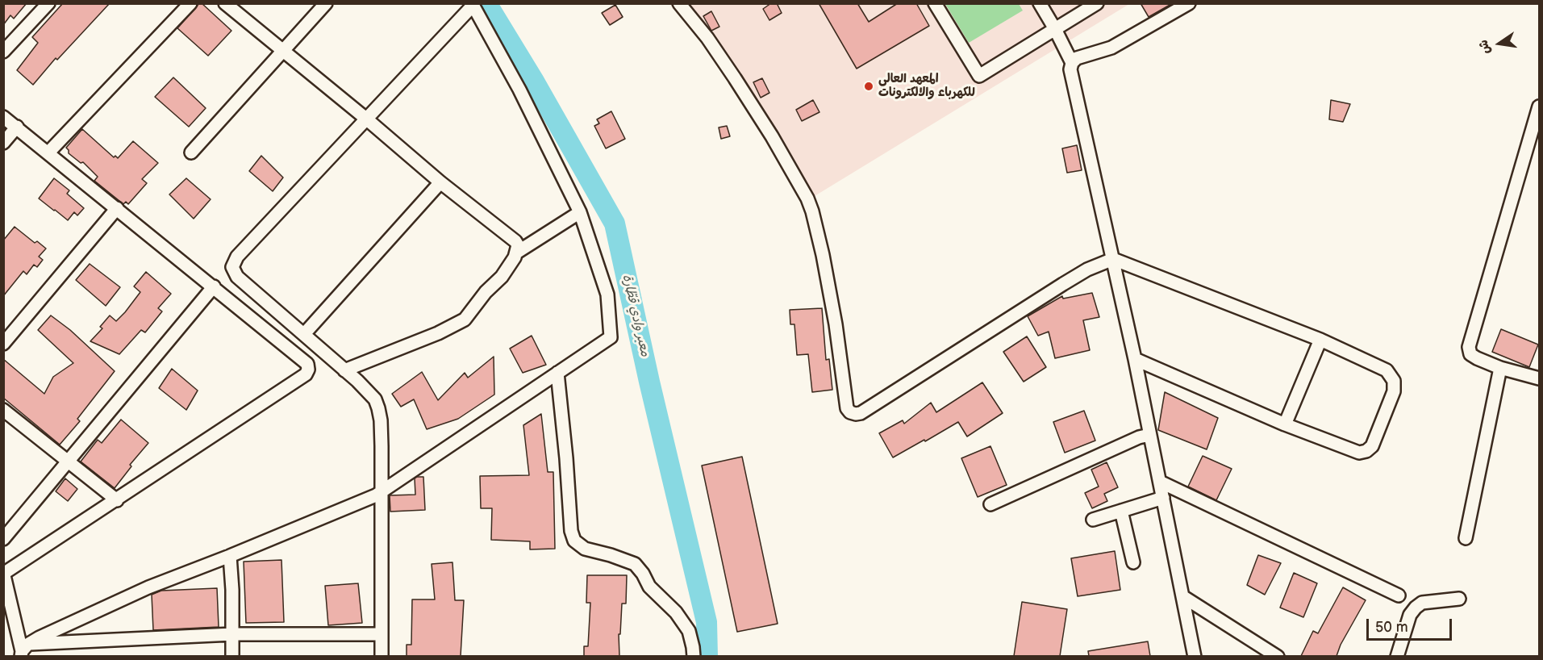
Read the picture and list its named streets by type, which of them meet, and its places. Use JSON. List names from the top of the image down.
{
  "water": ["معبر وادي قطّارة"],
  "places": ["المعهد العالي للكهرباء والالكترونات"],
  "scale_bar": "50 m",
  "north": "left"
}
